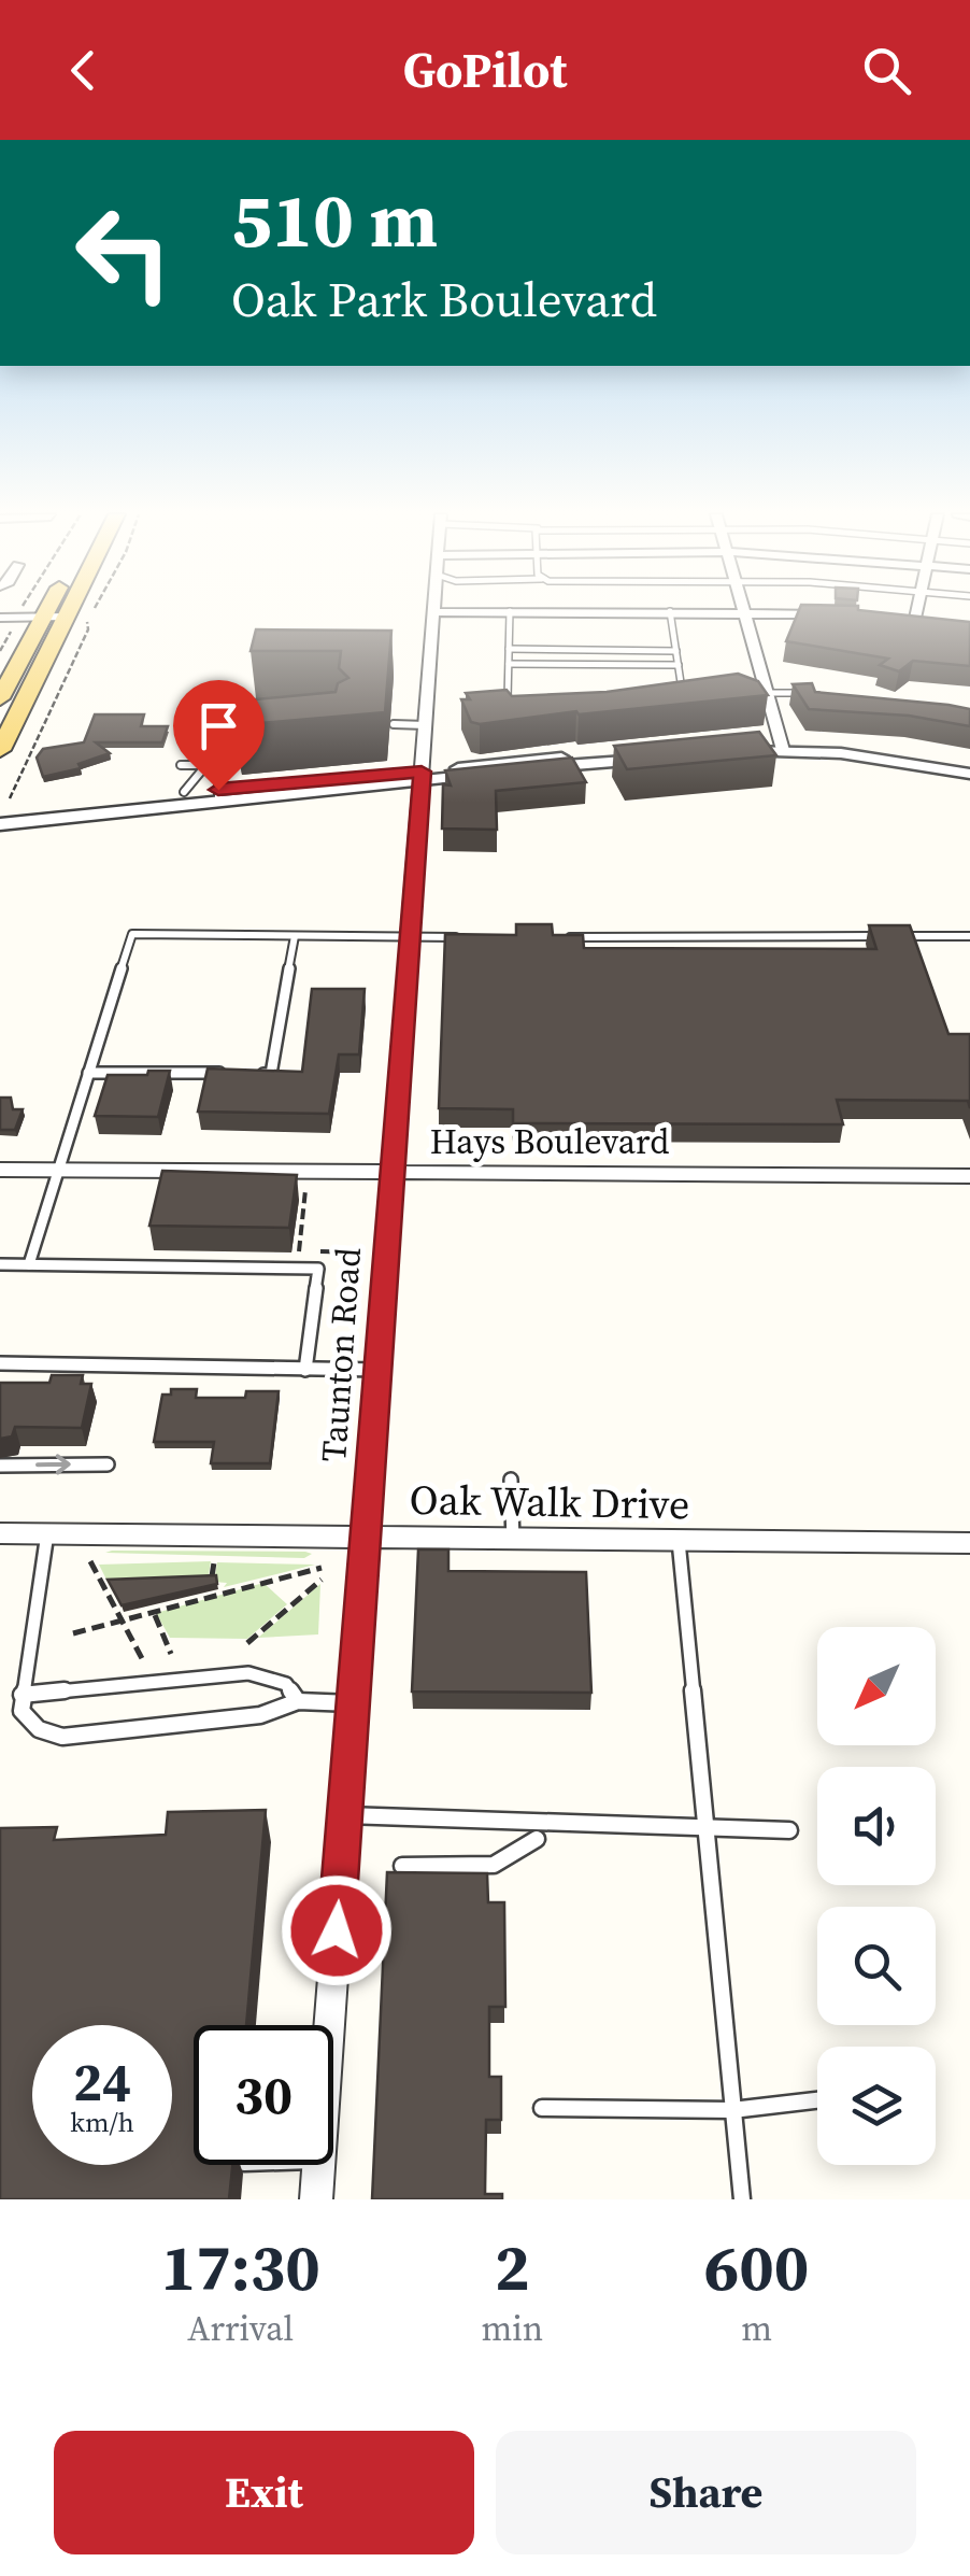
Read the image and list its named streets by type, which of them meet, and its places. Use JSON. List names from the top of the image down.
{
  "streets": {
    "street": ["Hays Boulevard", "Taunton Road", "Oak Walk Drive"]
  },
  "crossings": [
    ["Hays Boulevard", "Taunton Road"],
    ["Taunton Road", "Oak Walk Drive"]
  ],
  "north": "bottom left",
  "page": {
    "header": "GoPilot",
    "turn": ["510 m", "Oak Park Boulevard"],
    "speed": "24 km/h",
    "limit": "30",
    "eta": [
      "17:30",
      "Arrival",
      "2",
      "min",
      "600",
      "m"
    ],
    "buttons": ["Exit", "Share"]
  }
}
